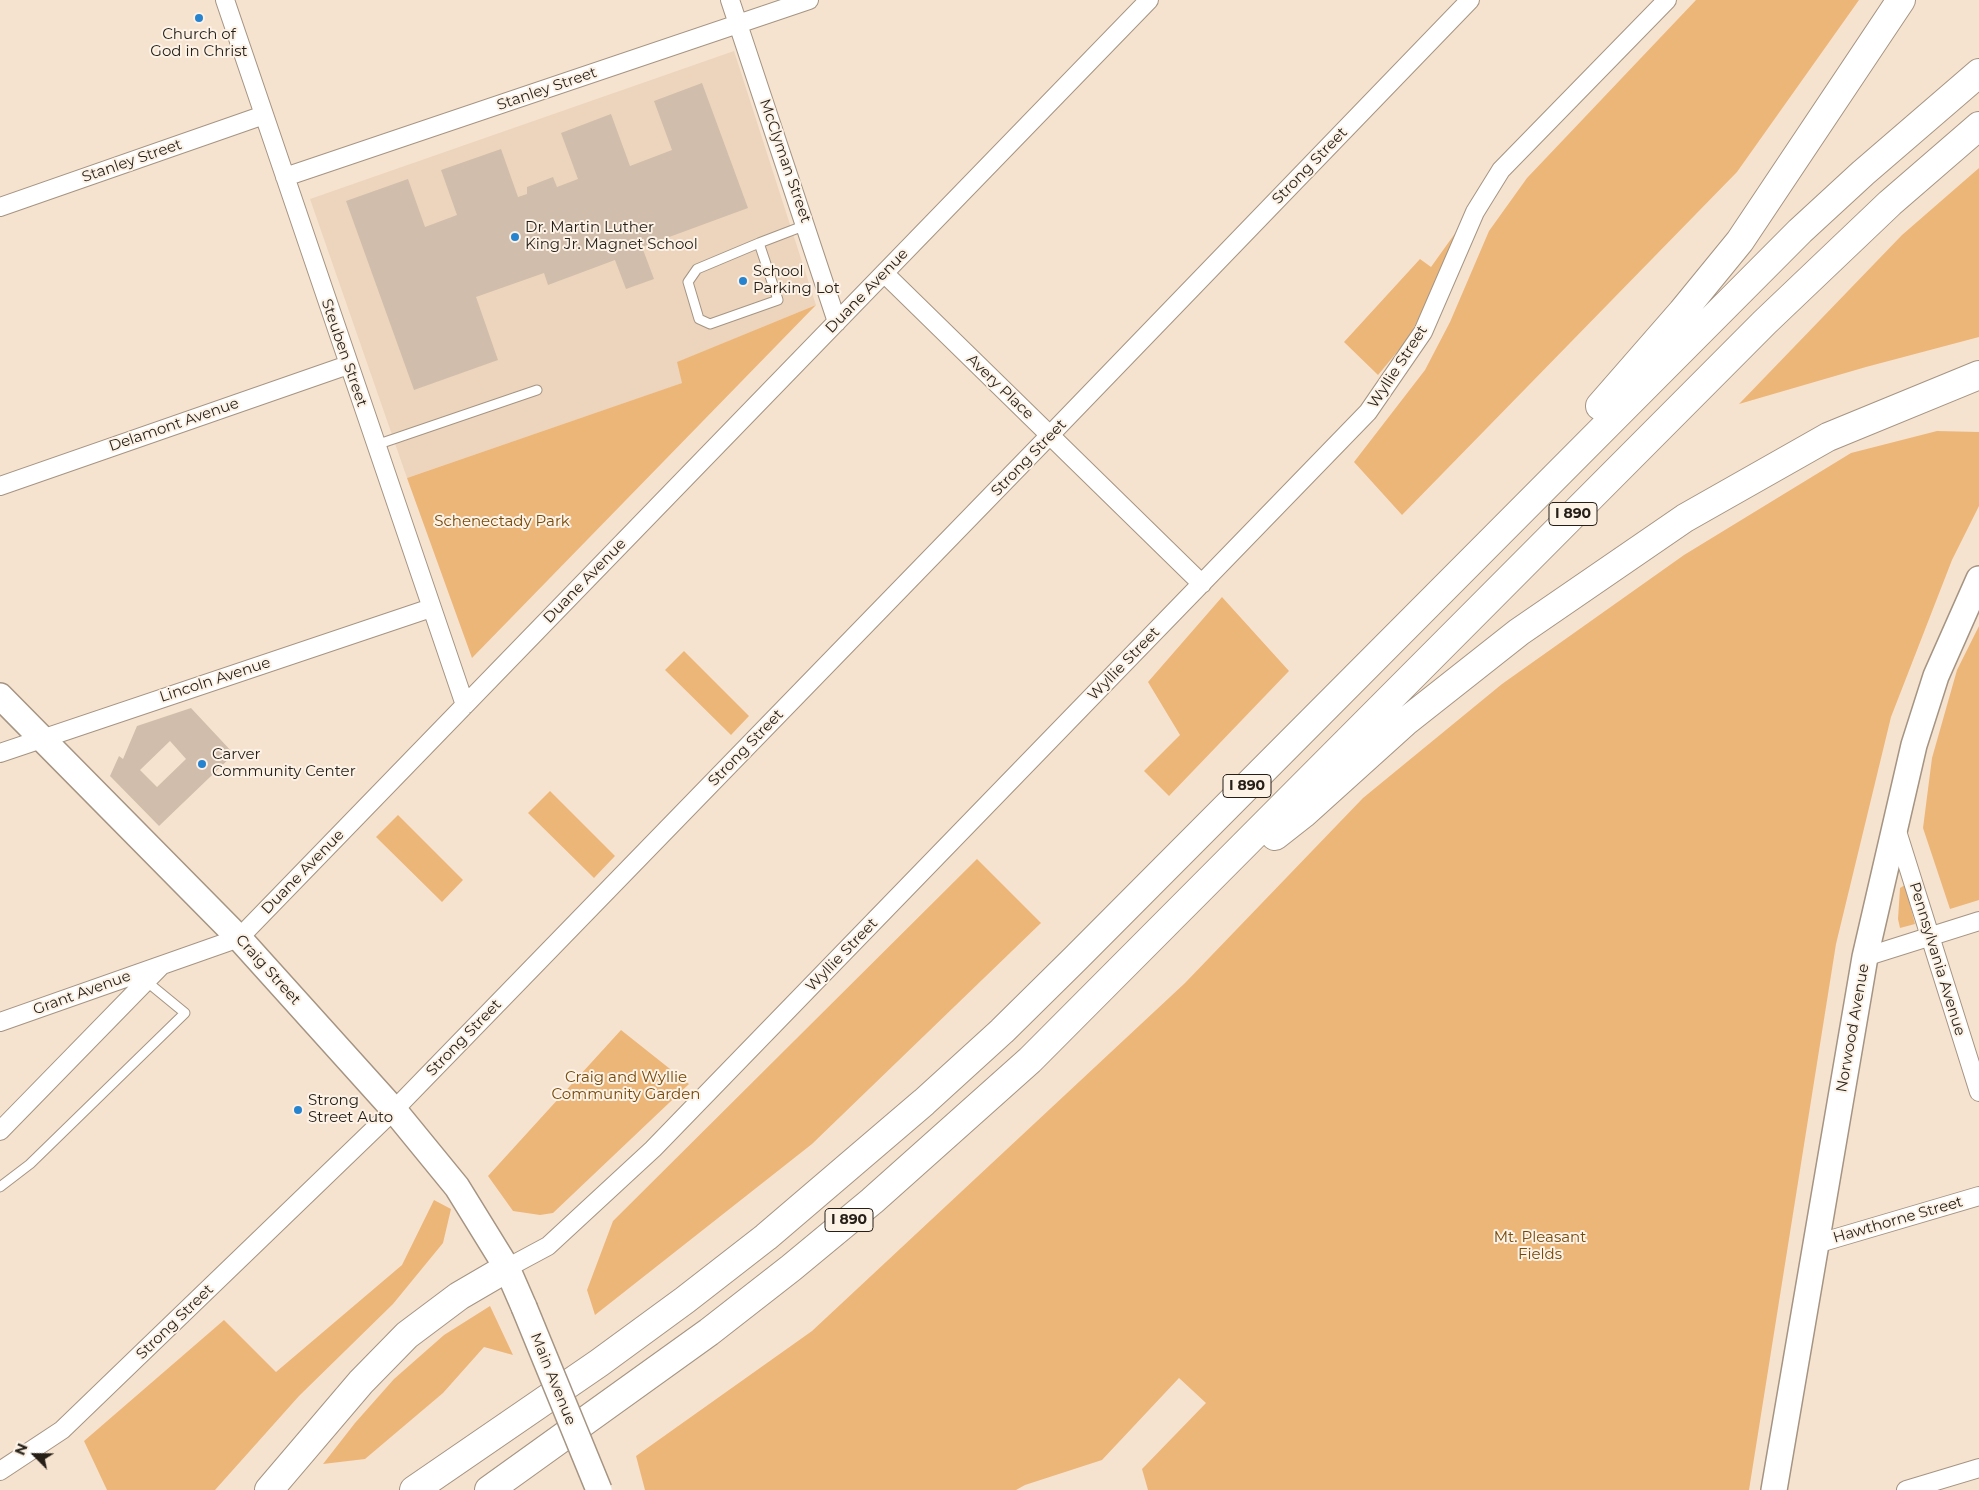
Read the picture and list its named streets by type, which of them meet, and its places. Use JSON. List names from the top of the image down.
{
  "streets": {
    "highway": ["I 890"],
    "street": [
      "Stanley Street",
      "McClyman Street",
      "Strong Street",
      "Duane Avenue",
      "Steuben Street",
      "Wyllie Street",
      "Avery Place",
      "Delamont Avenue",
      "Lincoln Avenue",
      "Pennsylvania Avenue",
      "Craig Street",
      "Grant Avenue",
      "Norwood Avenue",
      "Hawthorne Street",
      "Main Avenue"
    ]
  },
  "crossings": [
    ["Stanley Street", "McClyman Street"],
    ["Stanley Street", "Steuben Street"],
    ["McClyman Street", "Duane Avenue"],
    ["Strong Street", "Avery Place"],
    ["Strong Street", "Craig Street"],
    ["Duane Avenue", "Steuben Street"],
    ["Duane Avenue", "Avery Place"],
    ["Duane Avenue", "Craig Street"],
    ["Duane Avenue", "Grant Avenue"],
    ["Steuben Street", "Delamont Avenue"],
    ["Steuben Street", "Lincoln Avenue"],
    ["Wyllie Street", "Avery Place"],
    ["Wyllie Street", "Craig Street"],
    ["Wyllie Street", "Main Avenue"],
    ["Lincoln Avenue", "Craig Street"],
    ["Pennsylvania Avenue", "Norwood Avenue"],
    ["Craig Street", "Main Avenue"],
    ["Norwood Avenue", "Hawthorne Street"]
  ],
  "parks": ["Schenectady Park", "Craig and Wyllie Community Garden", "Mt. Pleasant Fields"],
  "places": [
    "Church of God in Christ",
    "Dr. Martin Luther King Jr. Magnet School",
    "School Parking Lot",
    "Carver Community Center",
    "Strong Street Auto"
  ],
  "north": "top left"
}
